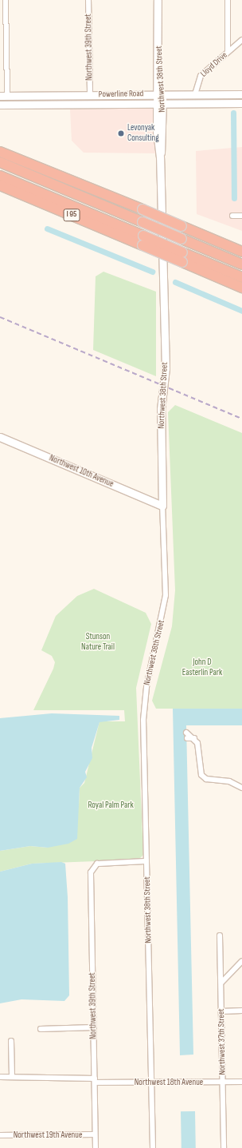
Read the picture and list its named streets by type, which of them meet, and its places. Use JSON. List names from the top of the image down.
{
  "streets": {
    "highway": ["I 95"],
    "street": [
      "Northwest 39th Street",
      "Lloyd Drive",
      "Northwest 38th Street",
      "Powerline Road",
      "Northwest 10th Avenue",
      "Northwest 37th Street",
      "Northwest 18th Avenue",
      "Northwest 19th Avenue"
    ]
  },
  "crossings": [
    ["Northwest 39th Street", "Northwest 38th Street"],
    ["Northwest 39th Street", "Powerline Road"],
    ["Northwest 39th Street", "Northwest 18th Avenue"],
    ["Northwest 39th Street", "Northwest 19th Avenue"],
    ["Lloyd Drive", "Powerline Road"],
    ["Northwest 38th Street", "Powerline Road"],
    ["Northwest 38th Street", "Northwest 10th Avenue"],
    ["Northwest 38th Street", "Northwest 18th Avenue"],
    ["Northwest 37th Street", "Northwest 18th Avenue"]
  ],
  "parks": ["Stunson Nature Trail", "John D Easterlin Park", "Royal Palm Park"],
  "places": ["Levonyak Consulting"]
}
